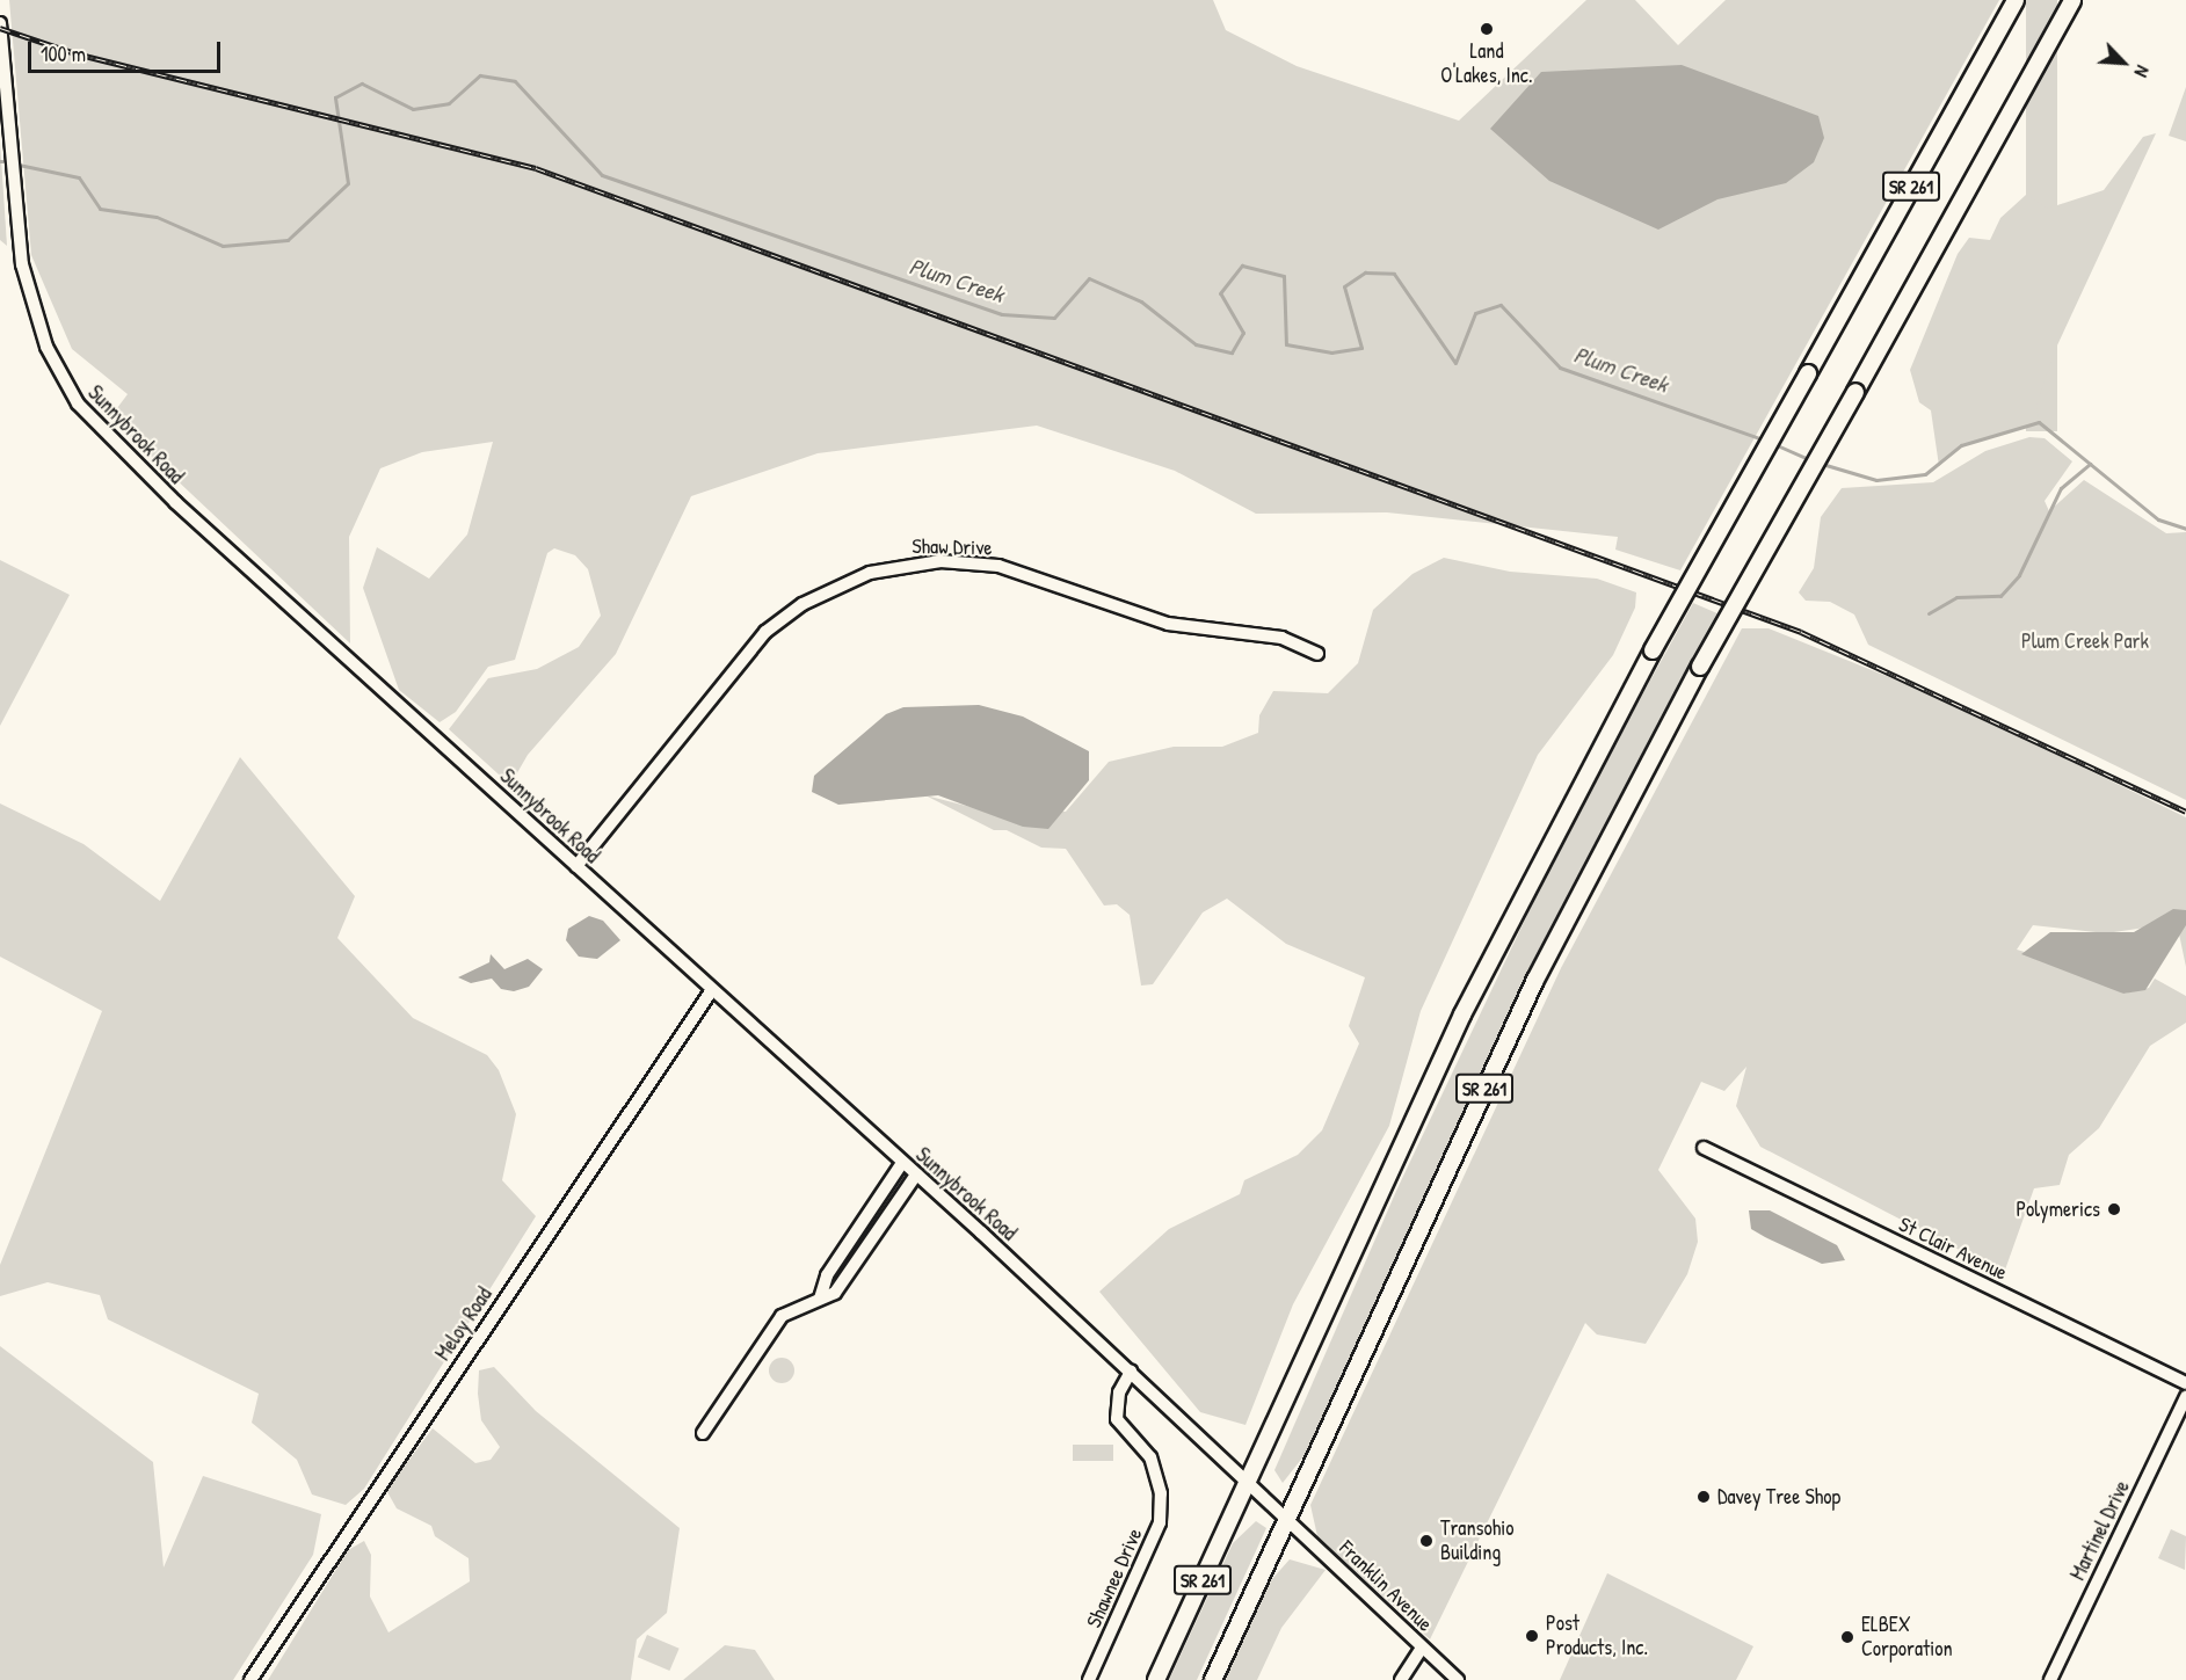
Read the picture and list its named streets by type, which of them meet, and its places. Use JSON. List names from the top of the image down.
{
  "streets": {
    "main road": ["SR 261"],
    "street": [
      "Sunnybrook Road",
      "Shaw Drive",
      "St Clair Avenue",
      "Meloy Road",
      "Martinel Drive",
      "Shawnee Drive",
      "Franklin Avenue"
    ]
  },
  "crossings": [
    ["SR 261", "Sunnybrook Road"],
    ["SR 261", "Franklin Avenue"],
    ["Sunnybrook Road", "Shaw Drive"],
    ["Sunnybrook Road", "Meloy Road"],
    ["Sunnybrook Road", "Shawnee Drive"],
    ["Sunnybrook Road", "Franklin Avenue"]
  ],
  "water": ["Plum Creek"],
  "parks": ["Plum Creek Park"],
  "places": [
    "Land O'Lakes, Inc.",
    "Polymerics",
    "Davey Tree Shop",
    "Transohio Building",
    "Post Products, Inc.",
    "ELBEX Corporation"
  ],
  "scale_bar": "100 m",
  "north": "bottom right"
}
